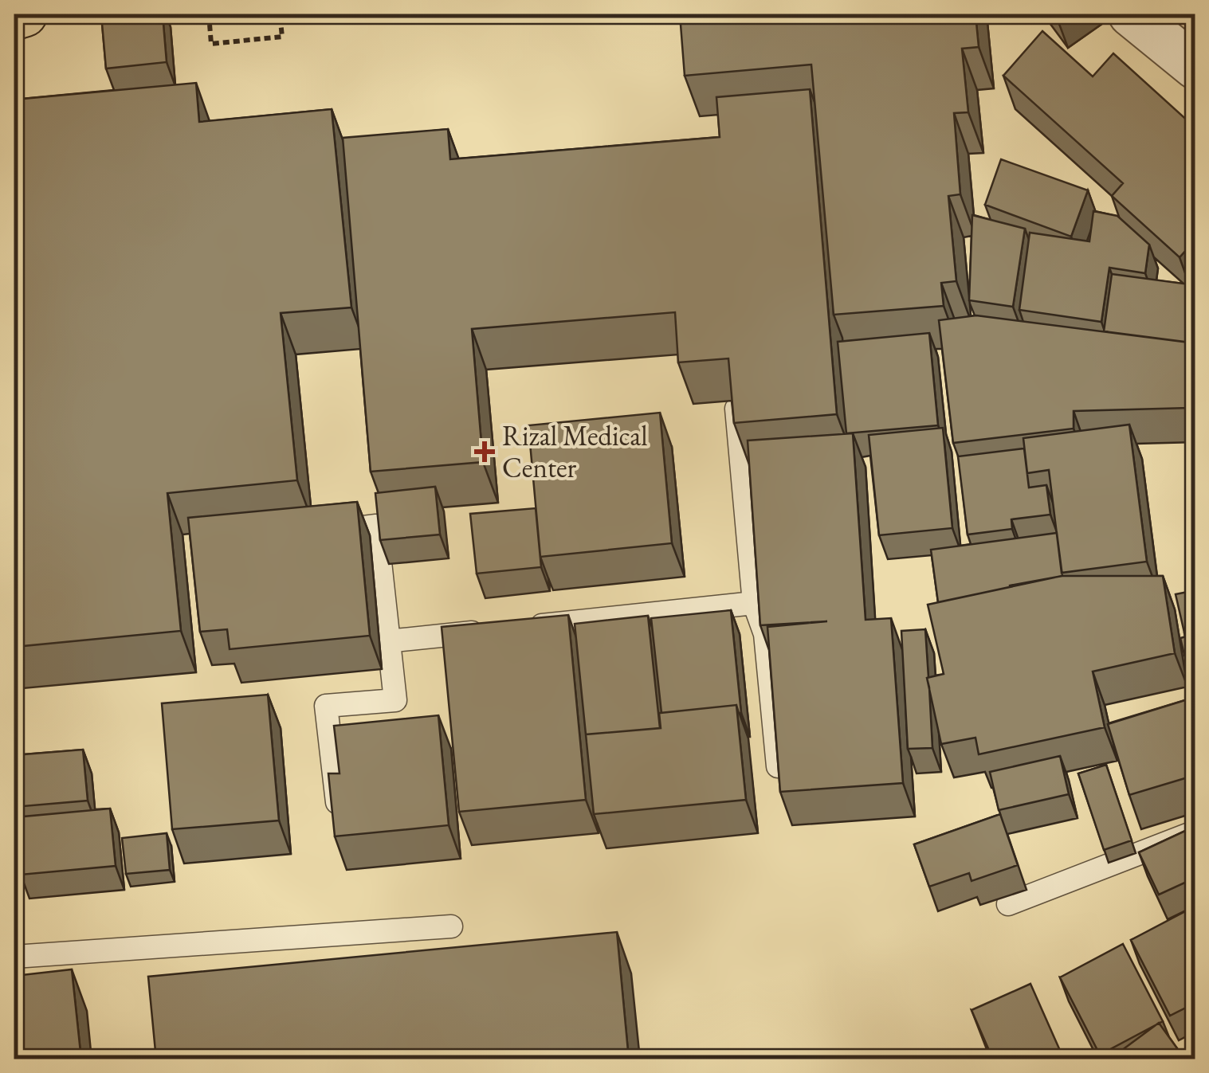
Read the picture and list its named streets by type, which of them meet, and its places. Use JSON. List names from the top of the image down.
{
  "places": {
    "health": ["Rizal Medical Center"]
  }
}
